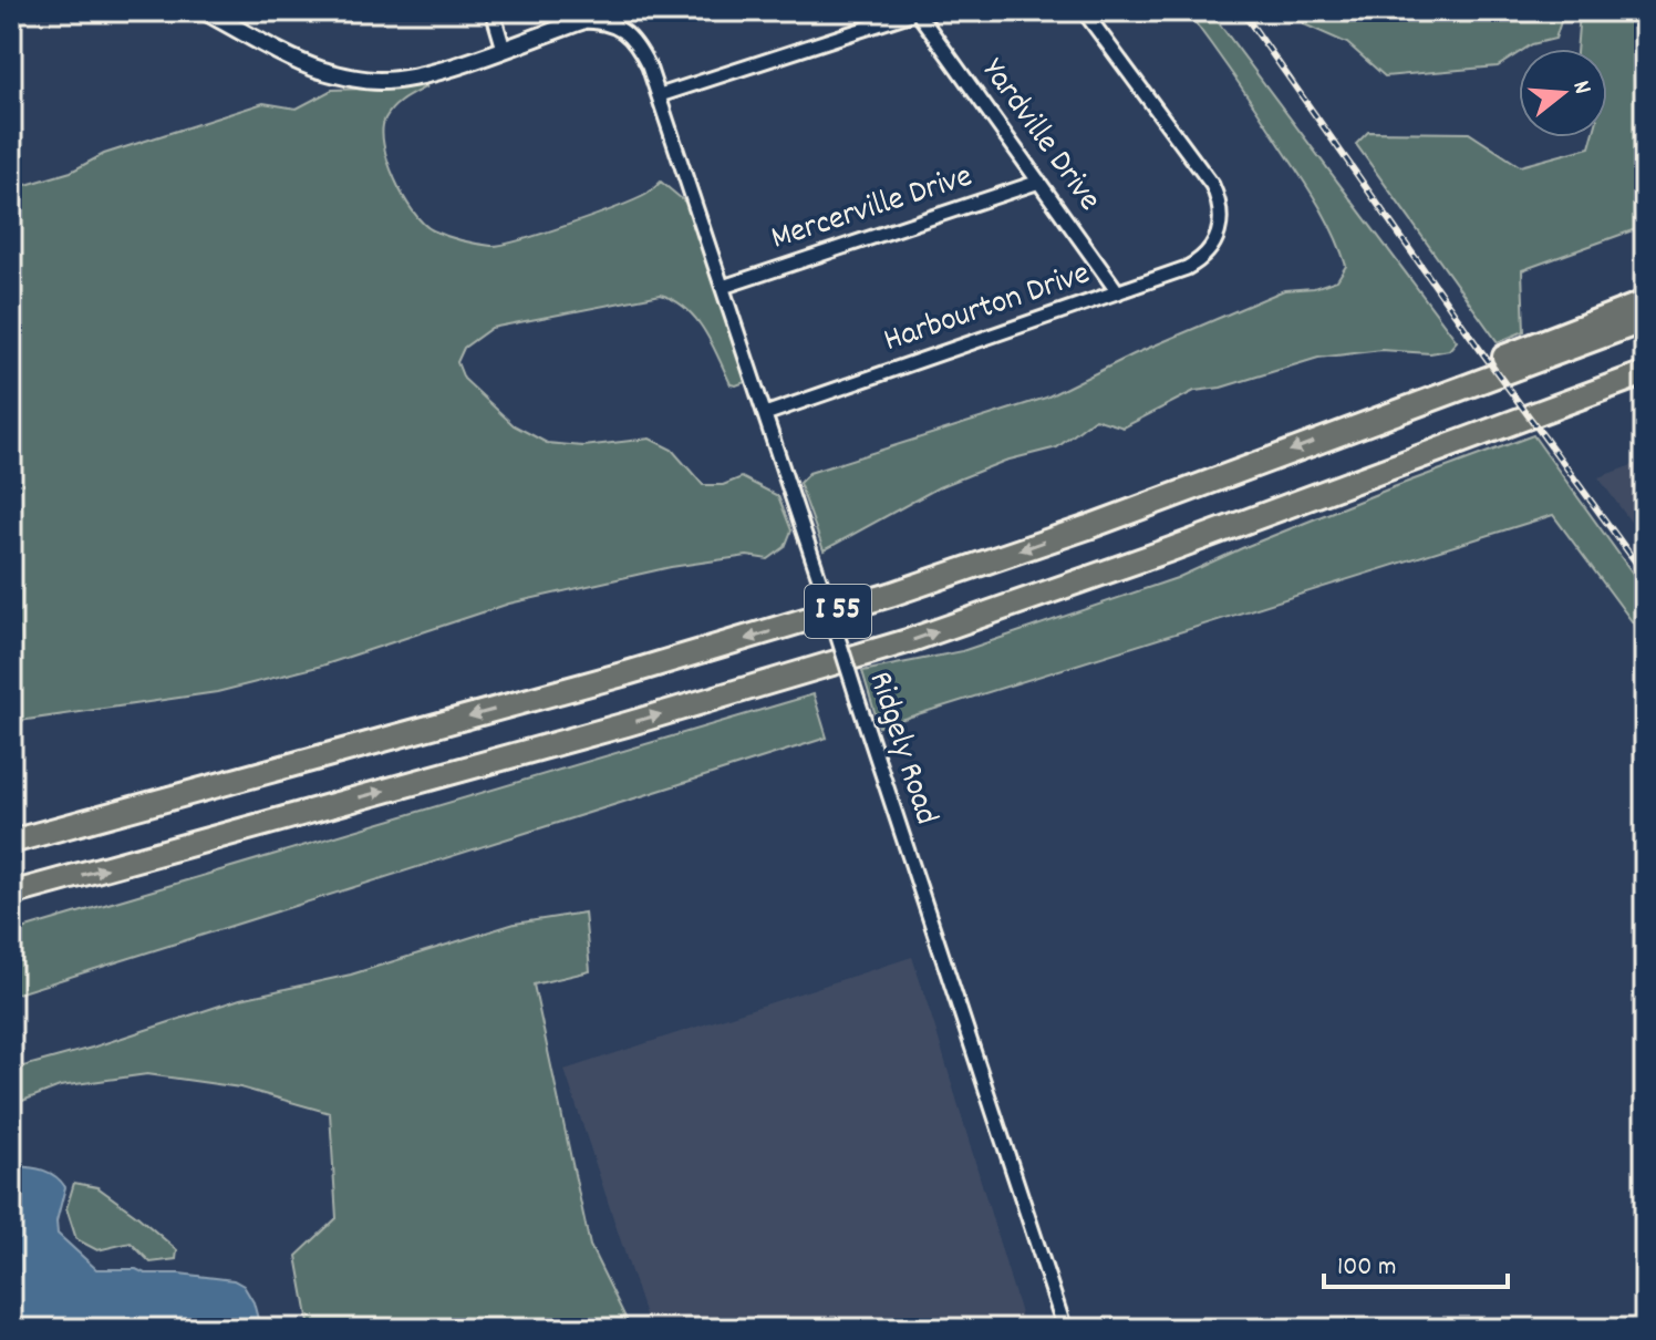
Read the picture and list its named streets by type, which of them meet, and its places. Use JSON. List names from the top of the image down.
{
  "streets": {
    "highway": ["I 55"],
    "street": [
      "Yardville Drive",
      "Mercerville Drive",
      "Harbourton Drive",
      "Ridgely Road"
    ]
  },
  "crossings": [
    ["Yardville Drive", "Mercerville Drive"],
    ["Yardville Drive", "Harbourton Drive"],
    ["Mercerville Drive", "Ridgely Road"],
    ["Harbourton Drive", "Ridgely Road"]
  ],
  "scale_bar": "100 m",
  "north": "right"
}
